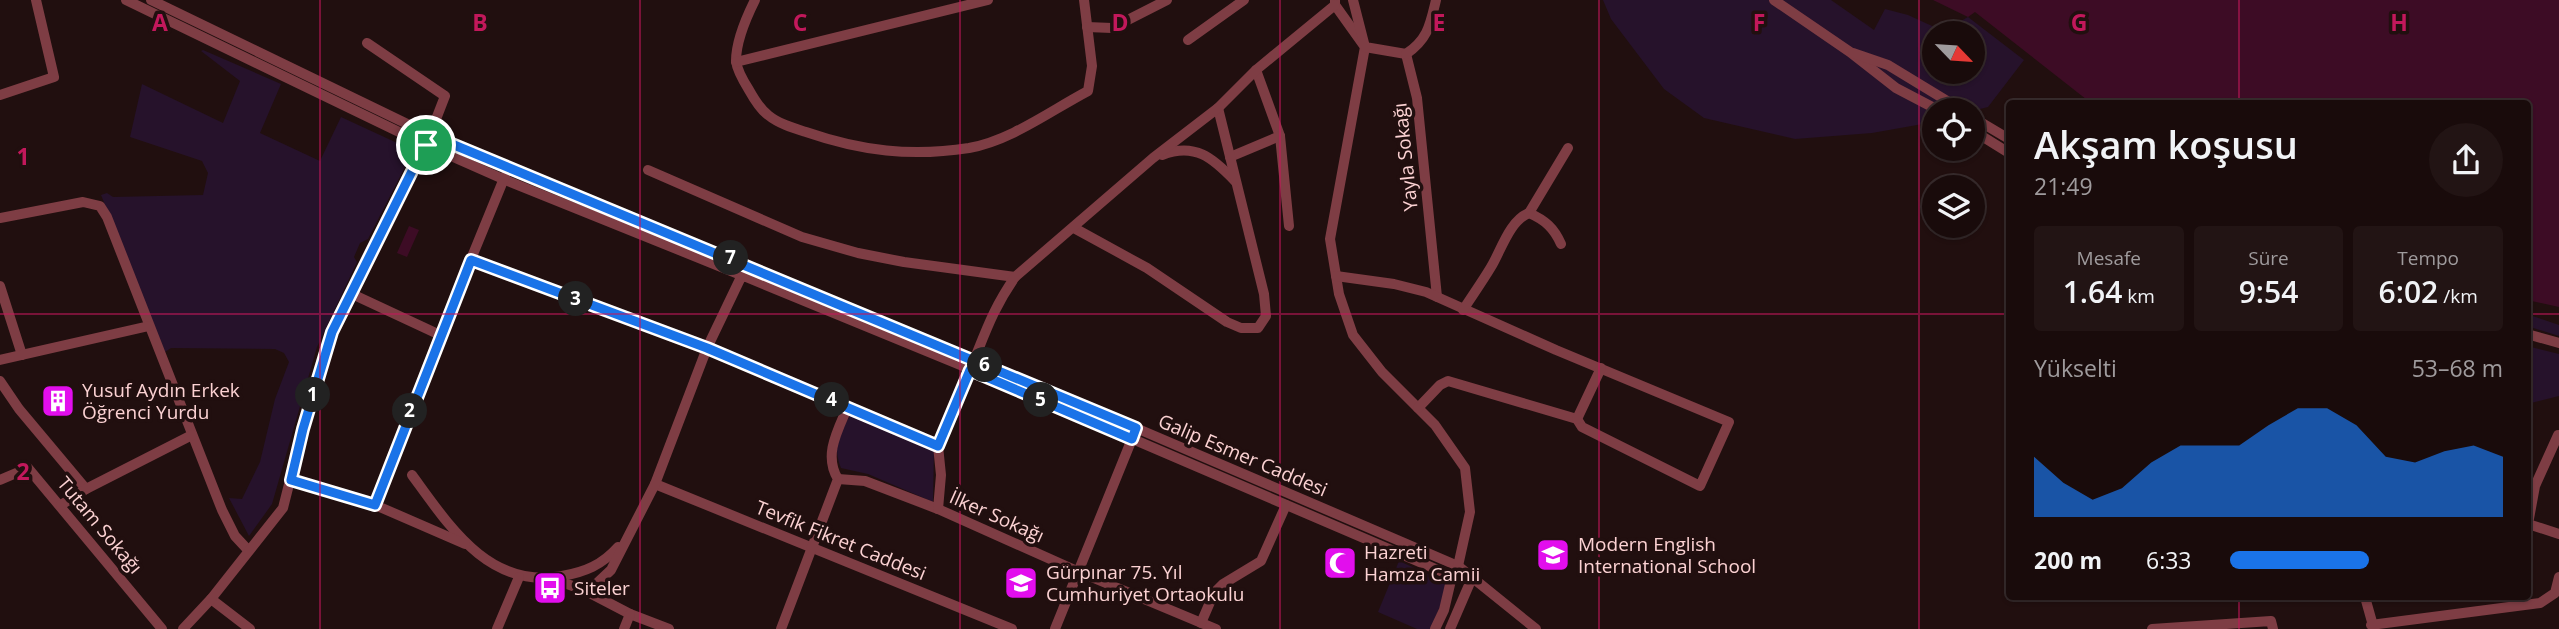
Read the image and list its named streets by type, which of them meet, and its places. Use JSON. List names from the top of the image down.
{
  "streets": {
    "street": [
      "Yayla Sokağı",
      "Galip Esmer Caddesi",
      "İlker Sokağı",
      "Tutam Sokağı",
      "Tevfik Fikret Caddesi"
    ]
  },
  "places": {
    "building": ["Yusuf Aydın Erkek Öğrenci Yurdu"],
    "school or university": ["Modern English International School", "Gürpınar 75. Yıl Cumhuriyet Ortaokulu"],
    "mosque": ["Hazreti Hamza Camii"],
    "bus stop": ["Siteler"]
  },
  "north": "bottom right",
  "page": {
    "heading": ["Akşam koşusu", "21:49"],
    "stats": [
      ["Mesafe", "1.64 km"],
      ["Süre", "9:54"],
      ["Tempo", "6:02 /km"]
    ],
    "pins": [
      "7",
      "3",
      "6",
      "1",
      "4",
      "5",
      "2"
    ],
    "chart": ["Yükselti", "53–68 m"],
    "list": [
      {
        "name": "200 m",
        "note": "6:33"
      }
    ]
  },
  "grid": {
    "columns": [
      "A",
      "B",
      "C",
      "D",
      "E",
      "F",
      "G",
      "H"
    ],
    "rows": ["1", "2"]
  }
}
